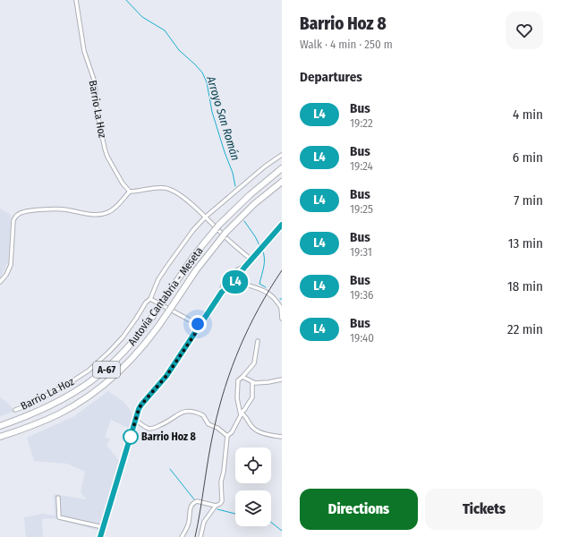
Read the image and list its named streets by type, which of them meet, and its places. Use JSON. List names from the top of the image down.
{
  "streets": {
    "highway": ["Autovía Cantabria - Meseta", "A-67"],
    "street": ["Barrio La Hoz"]
  },
  "water": ["Arroyo San Román"],
  "places": ["Barrio Hoz 8"],
  "lines": ["bus line L4"],
  "page": {
    "on_map": "L4",
    "heading": [
      ["Barrio Hoz 8", "Walk · 4 min · 250 m"],
      "Departures"
    ],
    "list": [
      {
        "mark": "L4",
        "name": "Bus",
        "note": "19:22",
        "value": "4 min"
      },
      {
        "mark": "L4",
        "name": "Bus",
        "note": "19:24",
        "value": "6 min"
      },
      {
        "mark": "L4",
        "name": "Bus",
        "note": "19:25",
        "value": "7 min"
      },
      {
        "mark": "L4",
        "name": "Bus",
        "note": "19:31",
        "value": "13 min"
      },
      {
        "mark": "L4",
        "name": "Bus",
        "note": "19:36",
        "value": "18 min"
      },
      {
        "mark": "L4",
        "name": "Bus",
        "note": "19:40",
        "value": "22 min"
      }
    ],
    "buttons": ["Directions", "Tickets"]
  }
}
